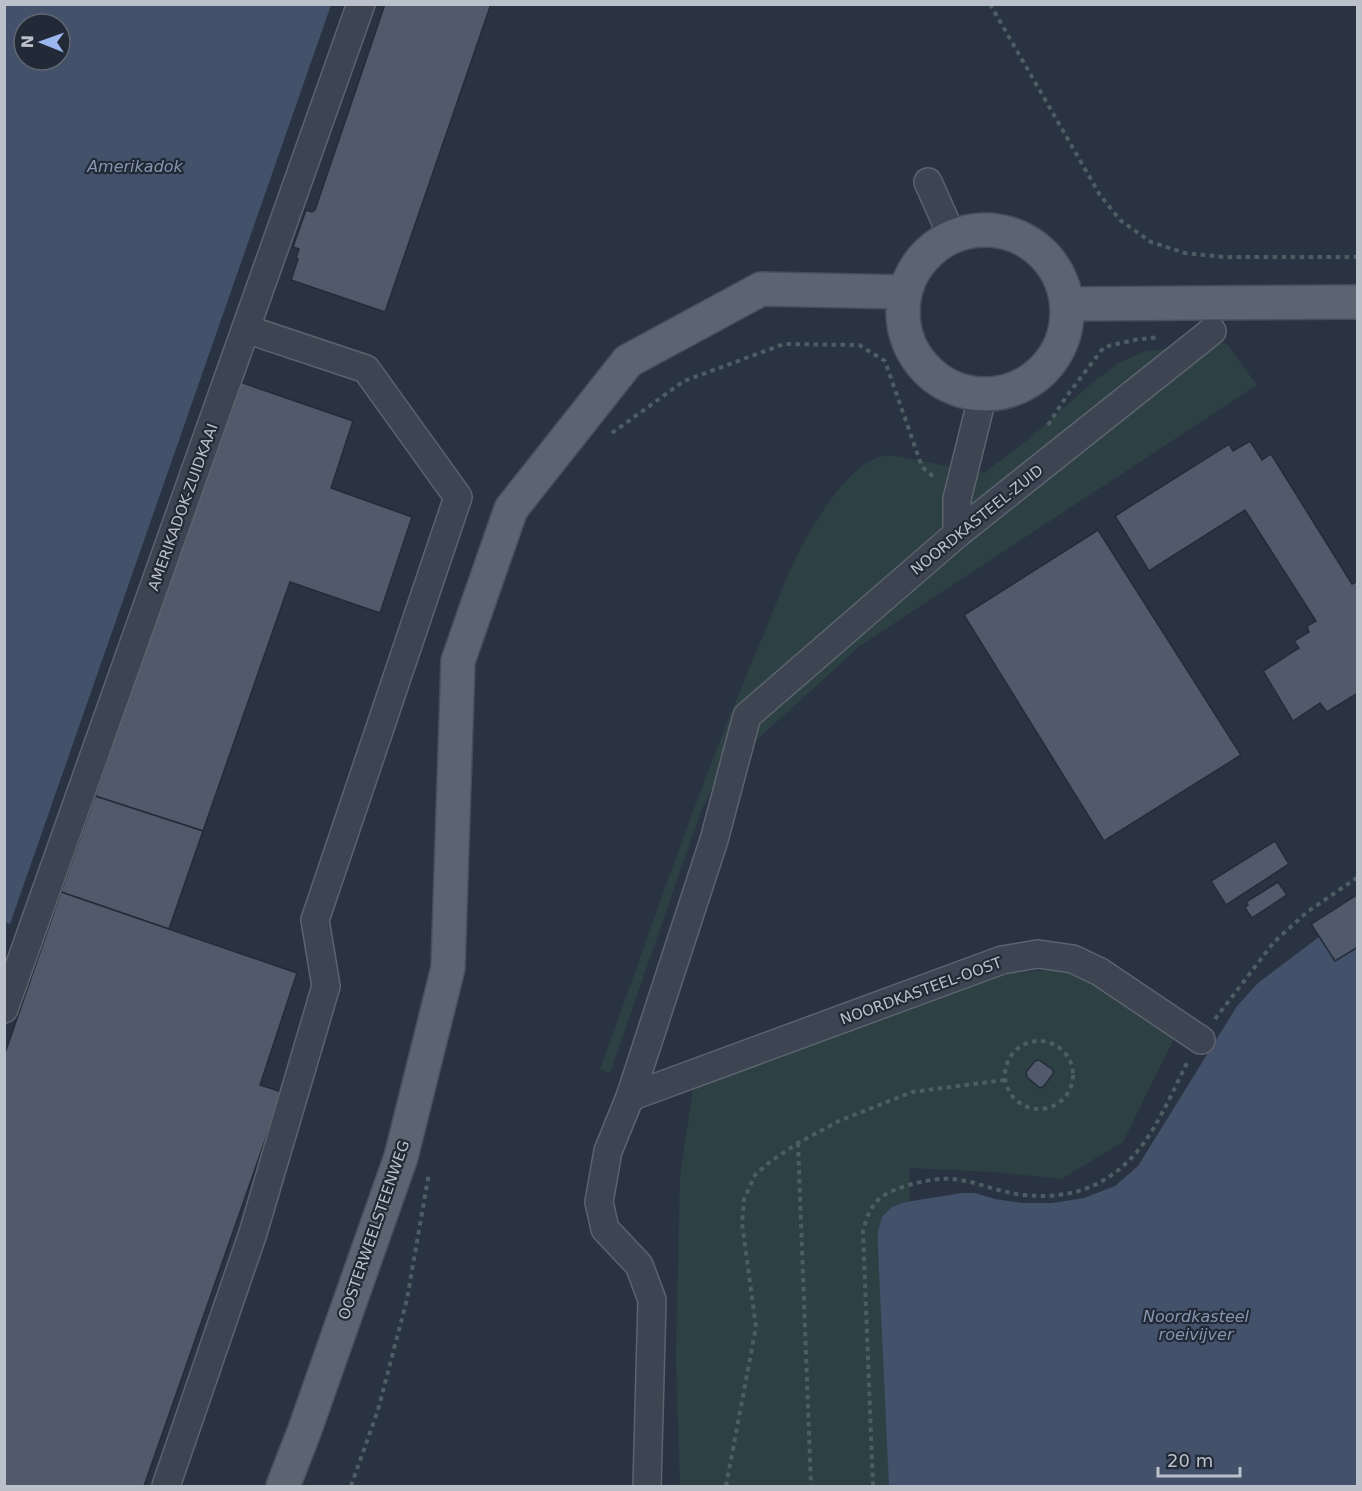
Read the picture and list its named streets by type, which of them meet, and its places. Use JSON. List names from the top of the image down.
{
  "streets": {
    "main road": ["OOSTERWEELSTEENWEG"],
    "street": ["AMERIKADOK-ZUIDKAAI", "NOORDKASTEEL-ZUID", "NOORDKASTEEL-OOST"]
  },
  "crossings": [
    ["NOORDKASTEEL-ZUID", "NOORDKASTEEL-OOST"]
  ],
  "water": ["Amerikadok", "Noordkasteel roeivijver"],
  "scale_bar": "20 m",
  "north": "left"
}
